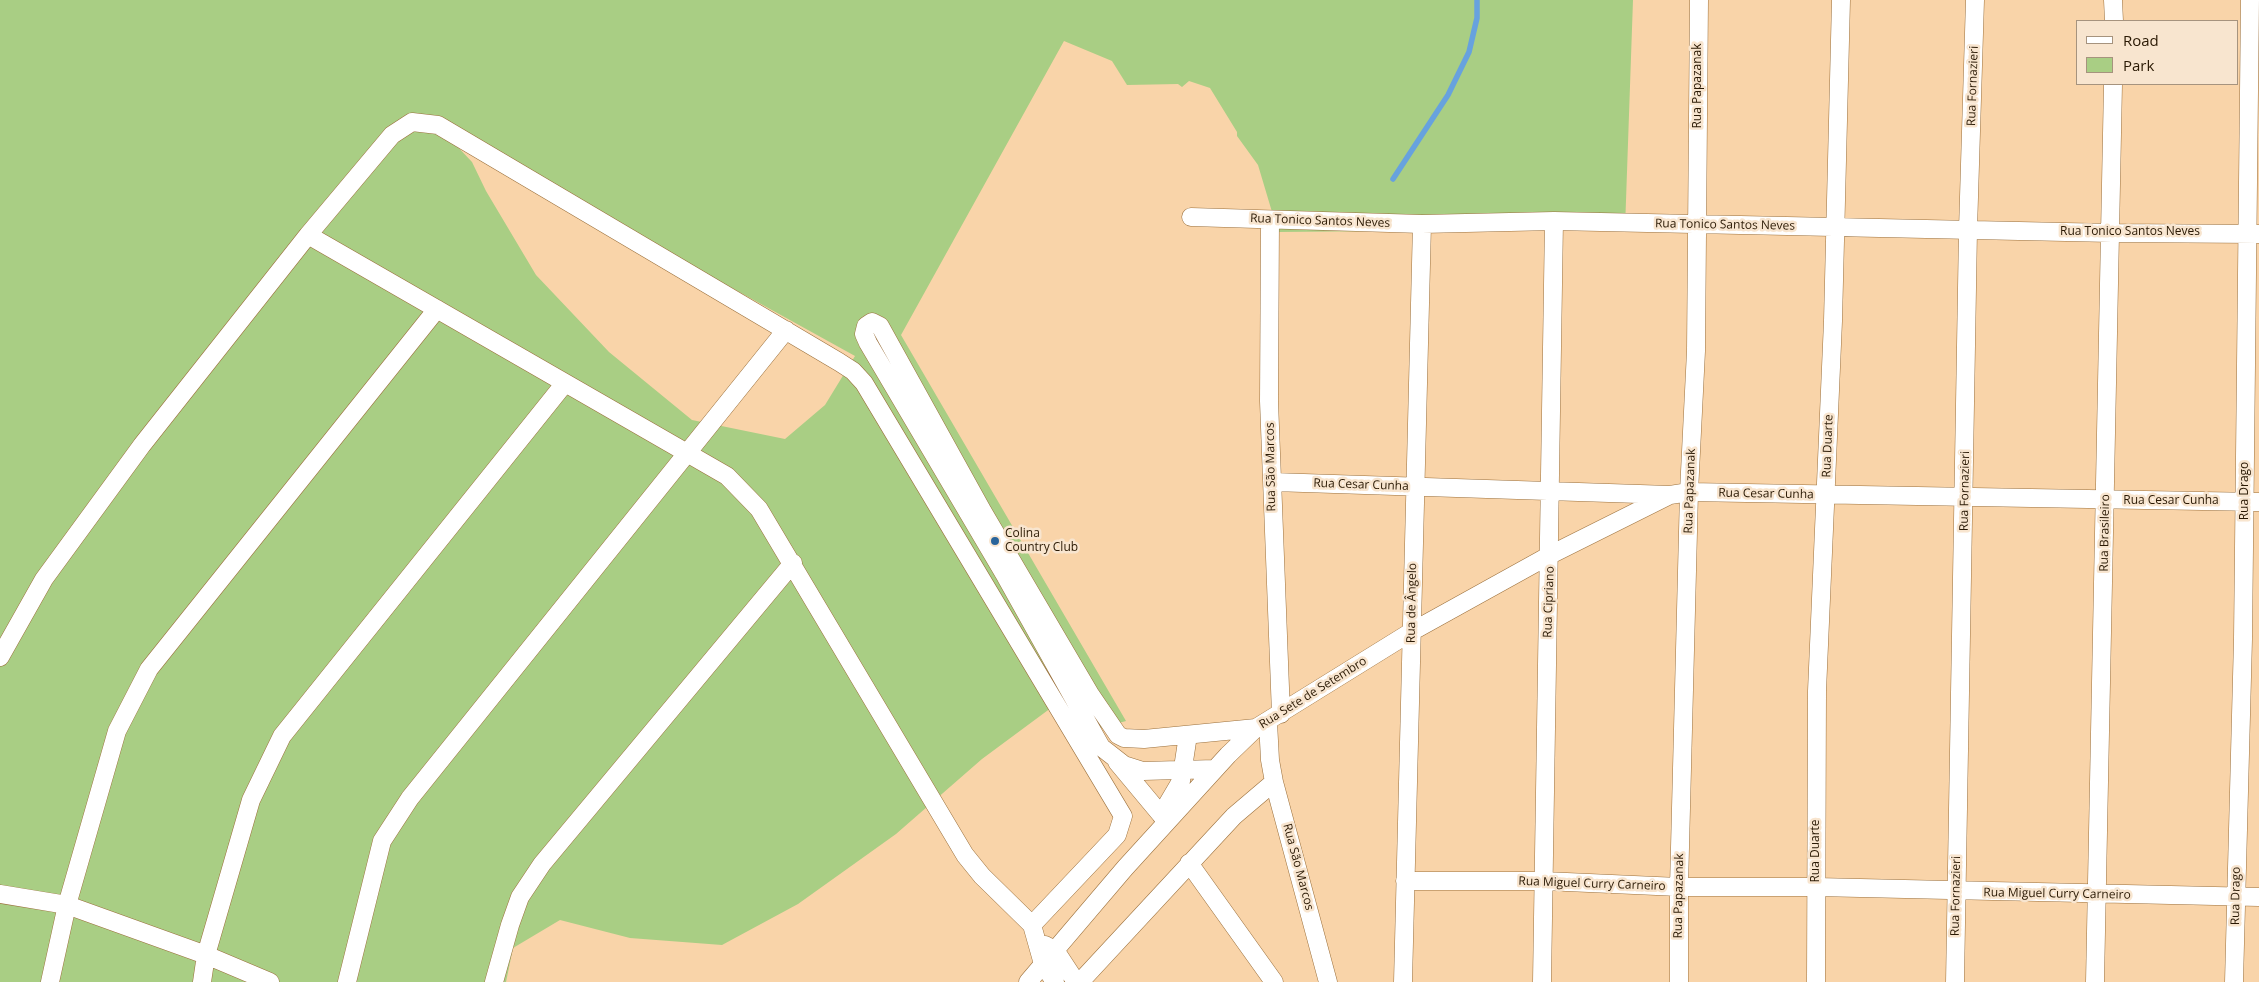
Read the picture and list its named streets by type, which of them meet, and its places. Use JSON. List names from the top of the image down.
{
  "streets": {
    "street": [
      "Rua Papazanak",
      "Rua Fornazieri",
      "Rua Tonico Santos Neves",
      "Rua Duarte",
      "Rua São Marcos",
      "Rua Cesar Cunha",
      "Rua Drago",
      "Rua Brasileiro",
      "Rua Cipriano",
      "Rua de Ângelo",
      "Rua Sete de Setembro",
      "Rua Miguel Curry Carneiro"
    ]
  },
  "crossings": [
    ["Rua Papazanak", "Rua Tonico Santos Neves"],
    ["Rua Papazanak", "Rua Cesar Cunha"],
    ["Rua Papazanak", "Rua Miguel Curry Carneiro"],
    ["Rua Fornazieri", "Rua Tonico Santos Neves"],
    ["Rua Fornazieri", "Rua Cesar Cunha"],
    ["Rua Fornazieri", "Rua Miguel Curry Carneiro"],
    ["Rua Tonico Santos Neves", "Rua Duarte"],
    ["Rua Tonico Santos Neves", "Rua São Marcos"],
    ["Rua Tonico Santos Neves", "Rua Drago"],
    ["Rua Tonico Santos Neves", "Rua Brasileiro"],
    ["Rua Tonico Santos Neves", "Rua Cipriano"],
    ["Rua Tonico Santos Neves", "Rua de Ângelo"],
    ["Rua Duarte", "Rua Cesar Cunha"],
    ["Rua Duarte", "Rua Miguel Curry Carneiro"],
    ["Rua São Marcos", "Rua Cesar Cunha"],
    ["Rua São Marcos", "Rua Sete de Setembro"],
    ["Rua Cesar Cunha", "Rua Drago"],
    ["Rua Cesar Cunha", "Rua Brasileiro"],
    ["Rua Cesar Cunha", "Rua Cipriano"],
    ["Rua Cesar Cunha", "Rua de Ângelo"],
    ["Rua Cesar Cunha", "Rua Sete de Setembro"],
    ["Rua Drago", "Rua Miguel Curry Carneiro"],
    ["Rua Brasileiro", "Rua Miguel Curry Carneiro"],
    ["Rua Cipriano", "Rua Sete de Setembro"],
    ["Rua Cipriano", "Rua Miguel Curry Carneiro"],
    ["Rua de Ângelo", "Rua Sete de Setembro"],
    ["Rua de Ângelo", "Rua Miguel Curry Carneiro"]
  ],
  "places": ["Colina Country Club"],
  "legend": ["Road", "Park"]
}
